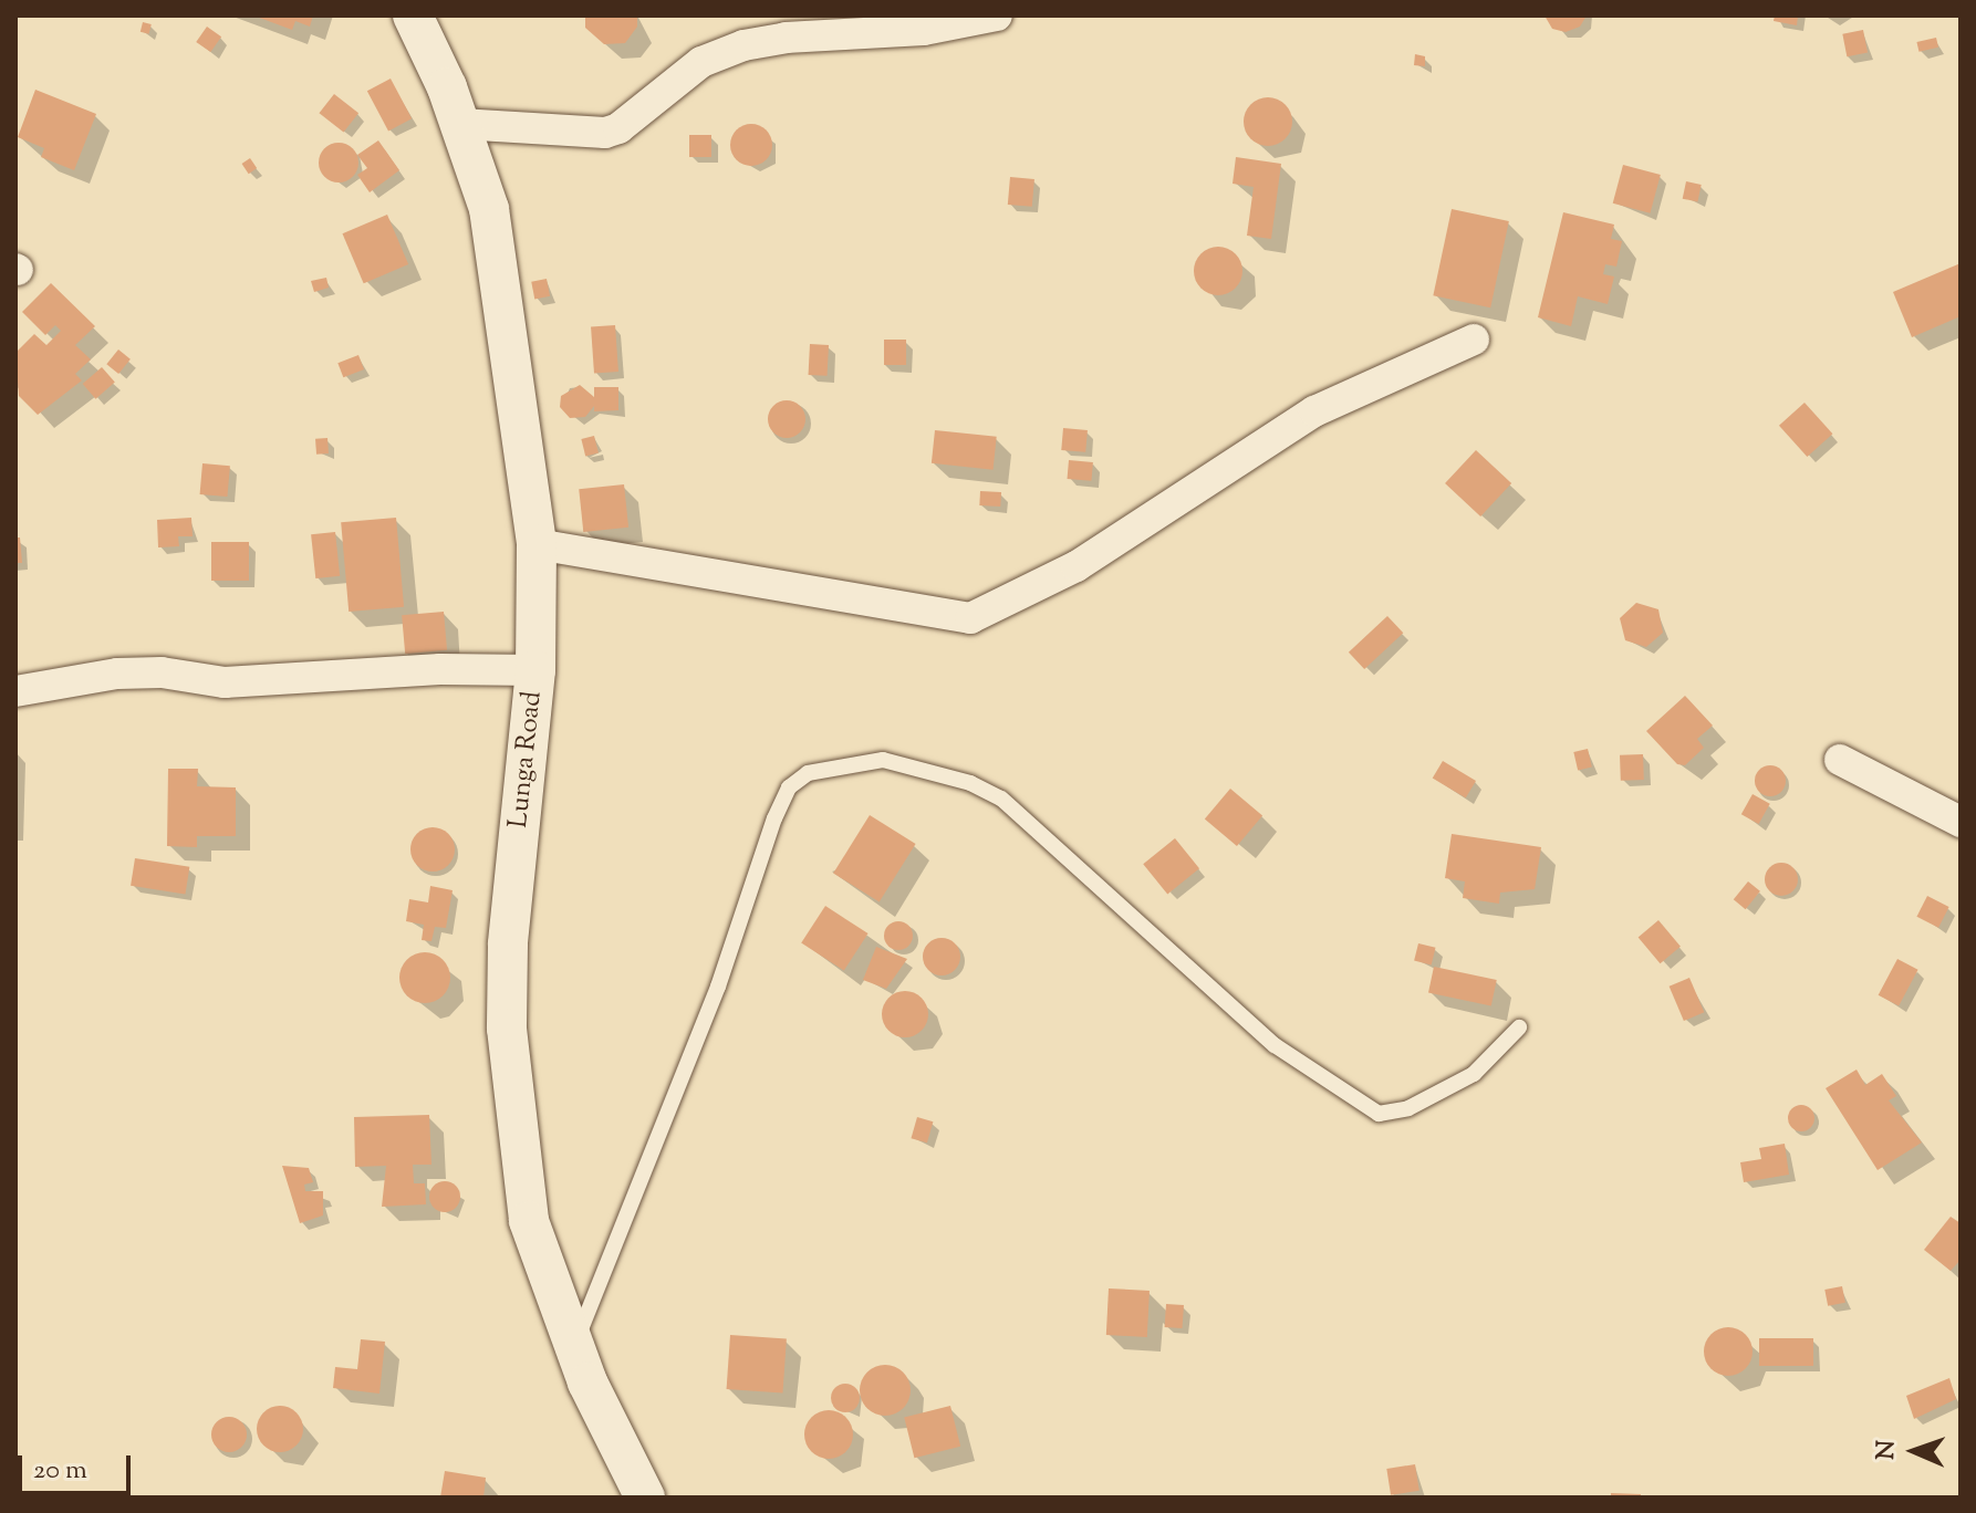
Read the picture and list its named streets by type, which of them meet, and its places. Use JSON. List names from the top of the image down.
{
  "streets": {
    "street": ["Lunga Road"]
  },
  "scale_bar": "20 m",
  "north": "left"
}
